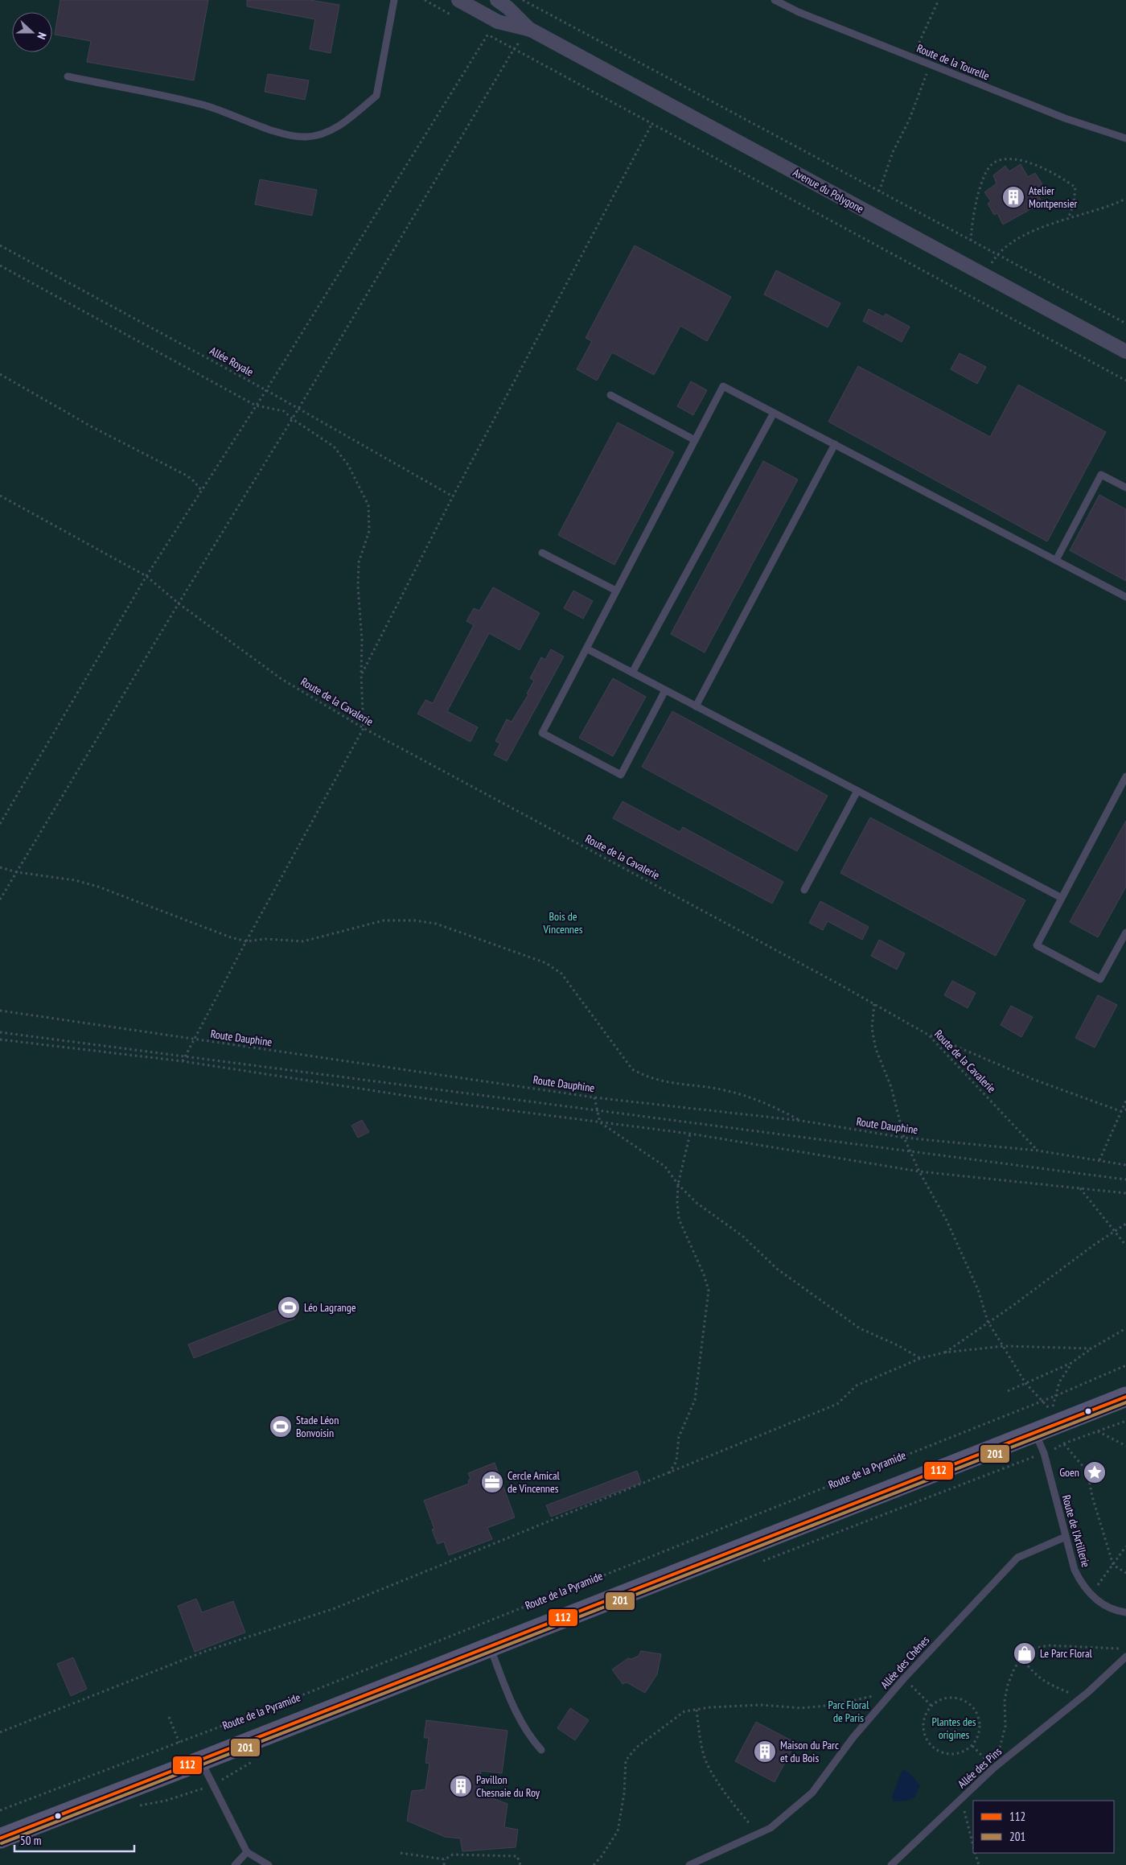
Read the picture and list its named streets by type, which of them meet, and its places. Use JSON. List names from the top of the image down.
{
  "streets": {
    "street": ["Avenue du Polygone", "Route de la Pyramide"],
    "lane": [
      "Route de la Tourelle",
      "Route de l'Artillerie",
      "Allée des Chênes",
      "Allée des Pins"
    ],
    "path": ["Allée Royale", "Route de la Cavalerie", "Route Dauphine"]
  },
  "crossings": [
    ["Route de la Cavalerie", "Route Dauphine"],
    ["Route de la Pyramide", "Route de l'Artillerie"],
    ["Route de l'Artillerie", "Allée des Chênes"]
  ],
  "parks": ["Bois de Vincennes", "Parc Floral de Paris", "Plantes des origines"],
  "places": {
    "building": ["Atelier Montpensier", "Maison du Parc et du Bois", "Pavillon Chesnaie du Roy"],
    "sports": ["Léo Lagrange", "Stade Léon Bonvoisin"],
    "place": ["Goen"],
    "office": ["Cercle Amical de Vincennes"],
    "shop": ["Le Parc Floral"]
  },
  "lines": ["transit line 112", "transit line 201"],
  "legend": ["112", "201"],
  "scale_bar": "50 m",
  "north": "right"
}
